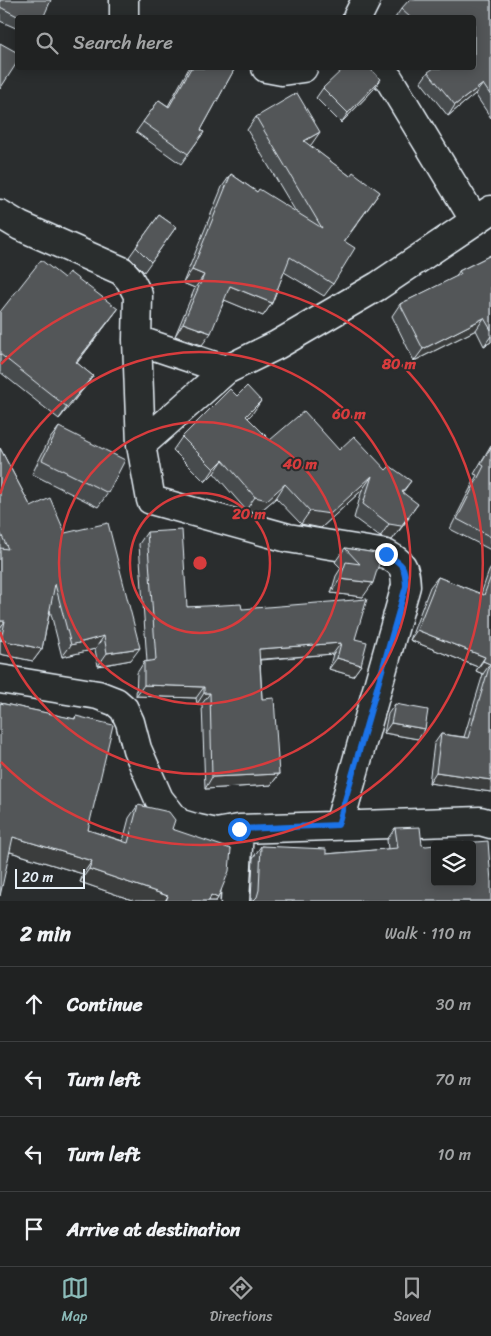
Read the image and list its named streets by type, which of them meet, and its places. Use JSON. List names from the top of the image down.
{
  "scale_bar": "20 m",
  "page": {
    "search": "Search here",
    "scale": "20 m",
    "heading": ["2 min", "Walk · 110 m"],
    "list": [
      ["Continue", "30 m"],
      ["Turn left", "70 m"],
      ["Turn left", "10 m"],
      "Arrive at destination"
    ],
    "nav": ["Map", "Directions", "Saved"]
  },
  "rings": [
    "80 m",
    "60 m",
    "40 m",
    "20 m"
  ]
}
